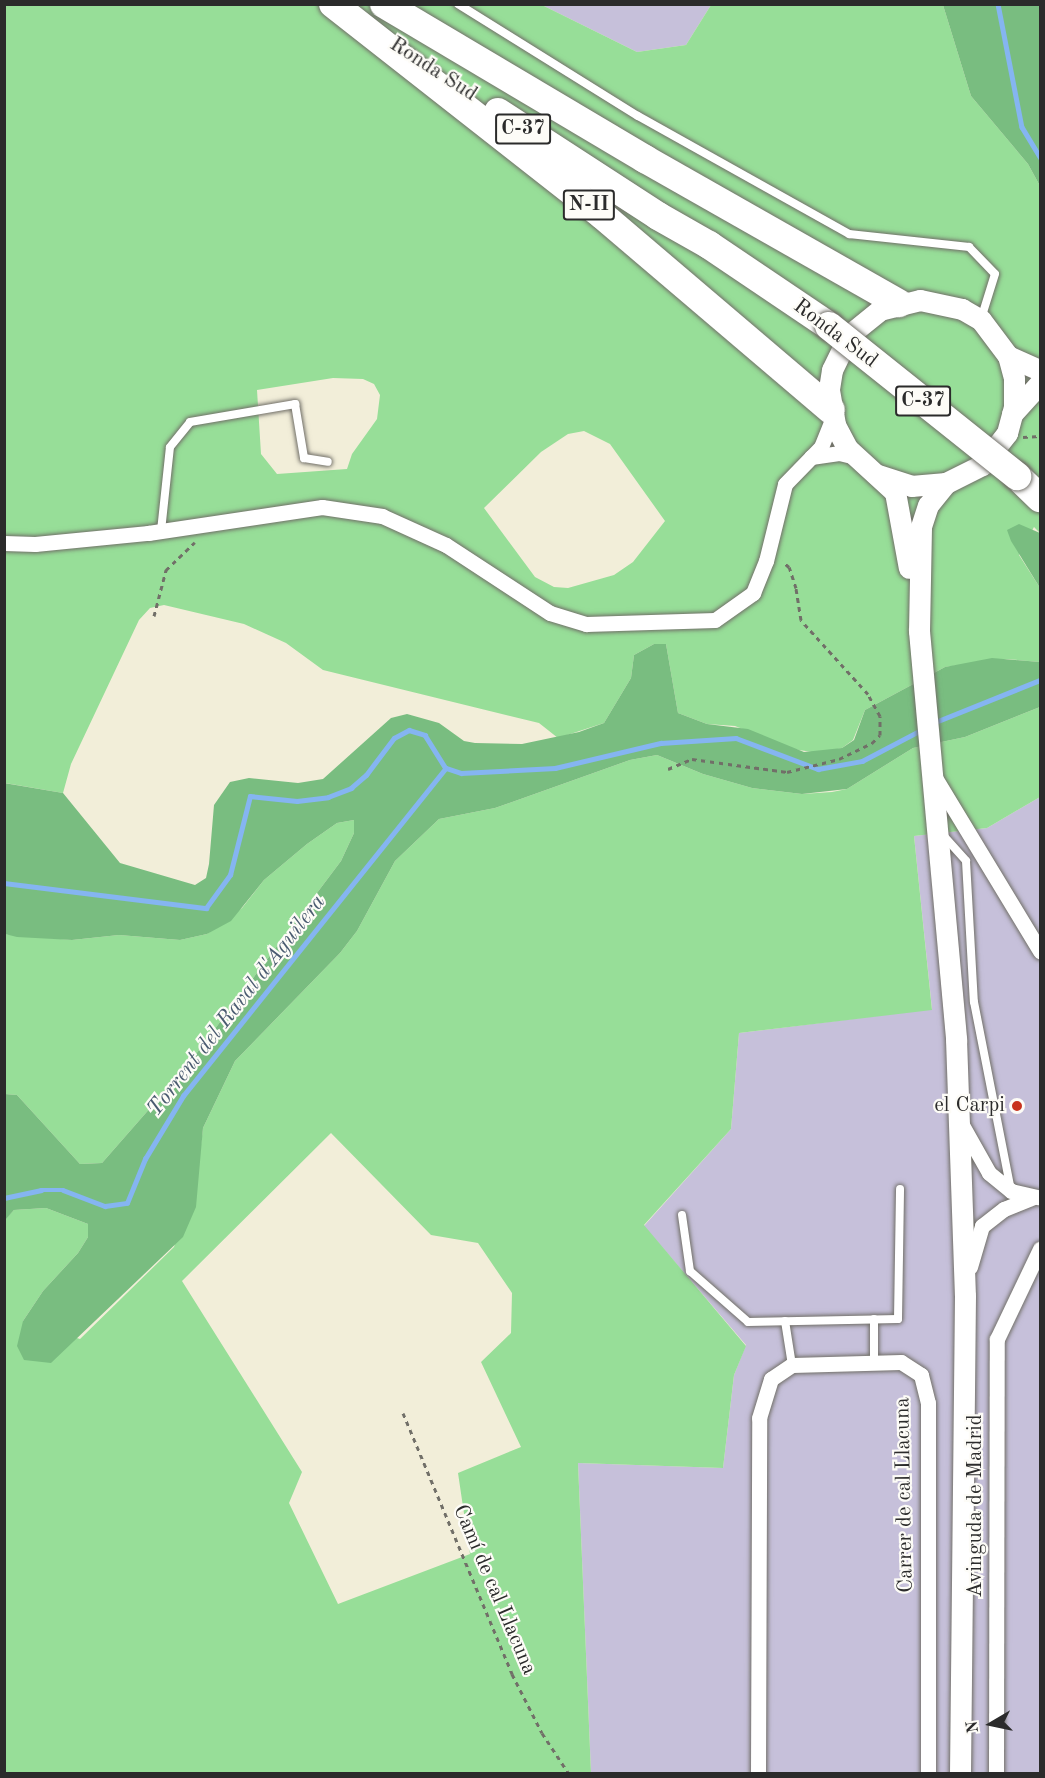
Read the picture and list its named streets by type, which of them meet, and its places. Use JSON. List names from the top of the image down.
{
  "streets": {
    "highway": ["Ronda Sud", "C-37", "N-II"],
    "street": ["Carrer de cal Llacuna", "Avinguda de Madrid"],
    "path": ["Camí de cal Llacuna"]
  },
  "crossings": [
    ["Ronda Sud", "N-II"]
  ],
  "water": ["Torrent del Raval d'Aguilera"],
  "places": ["el Carpi"],
  "north": "left"
}
